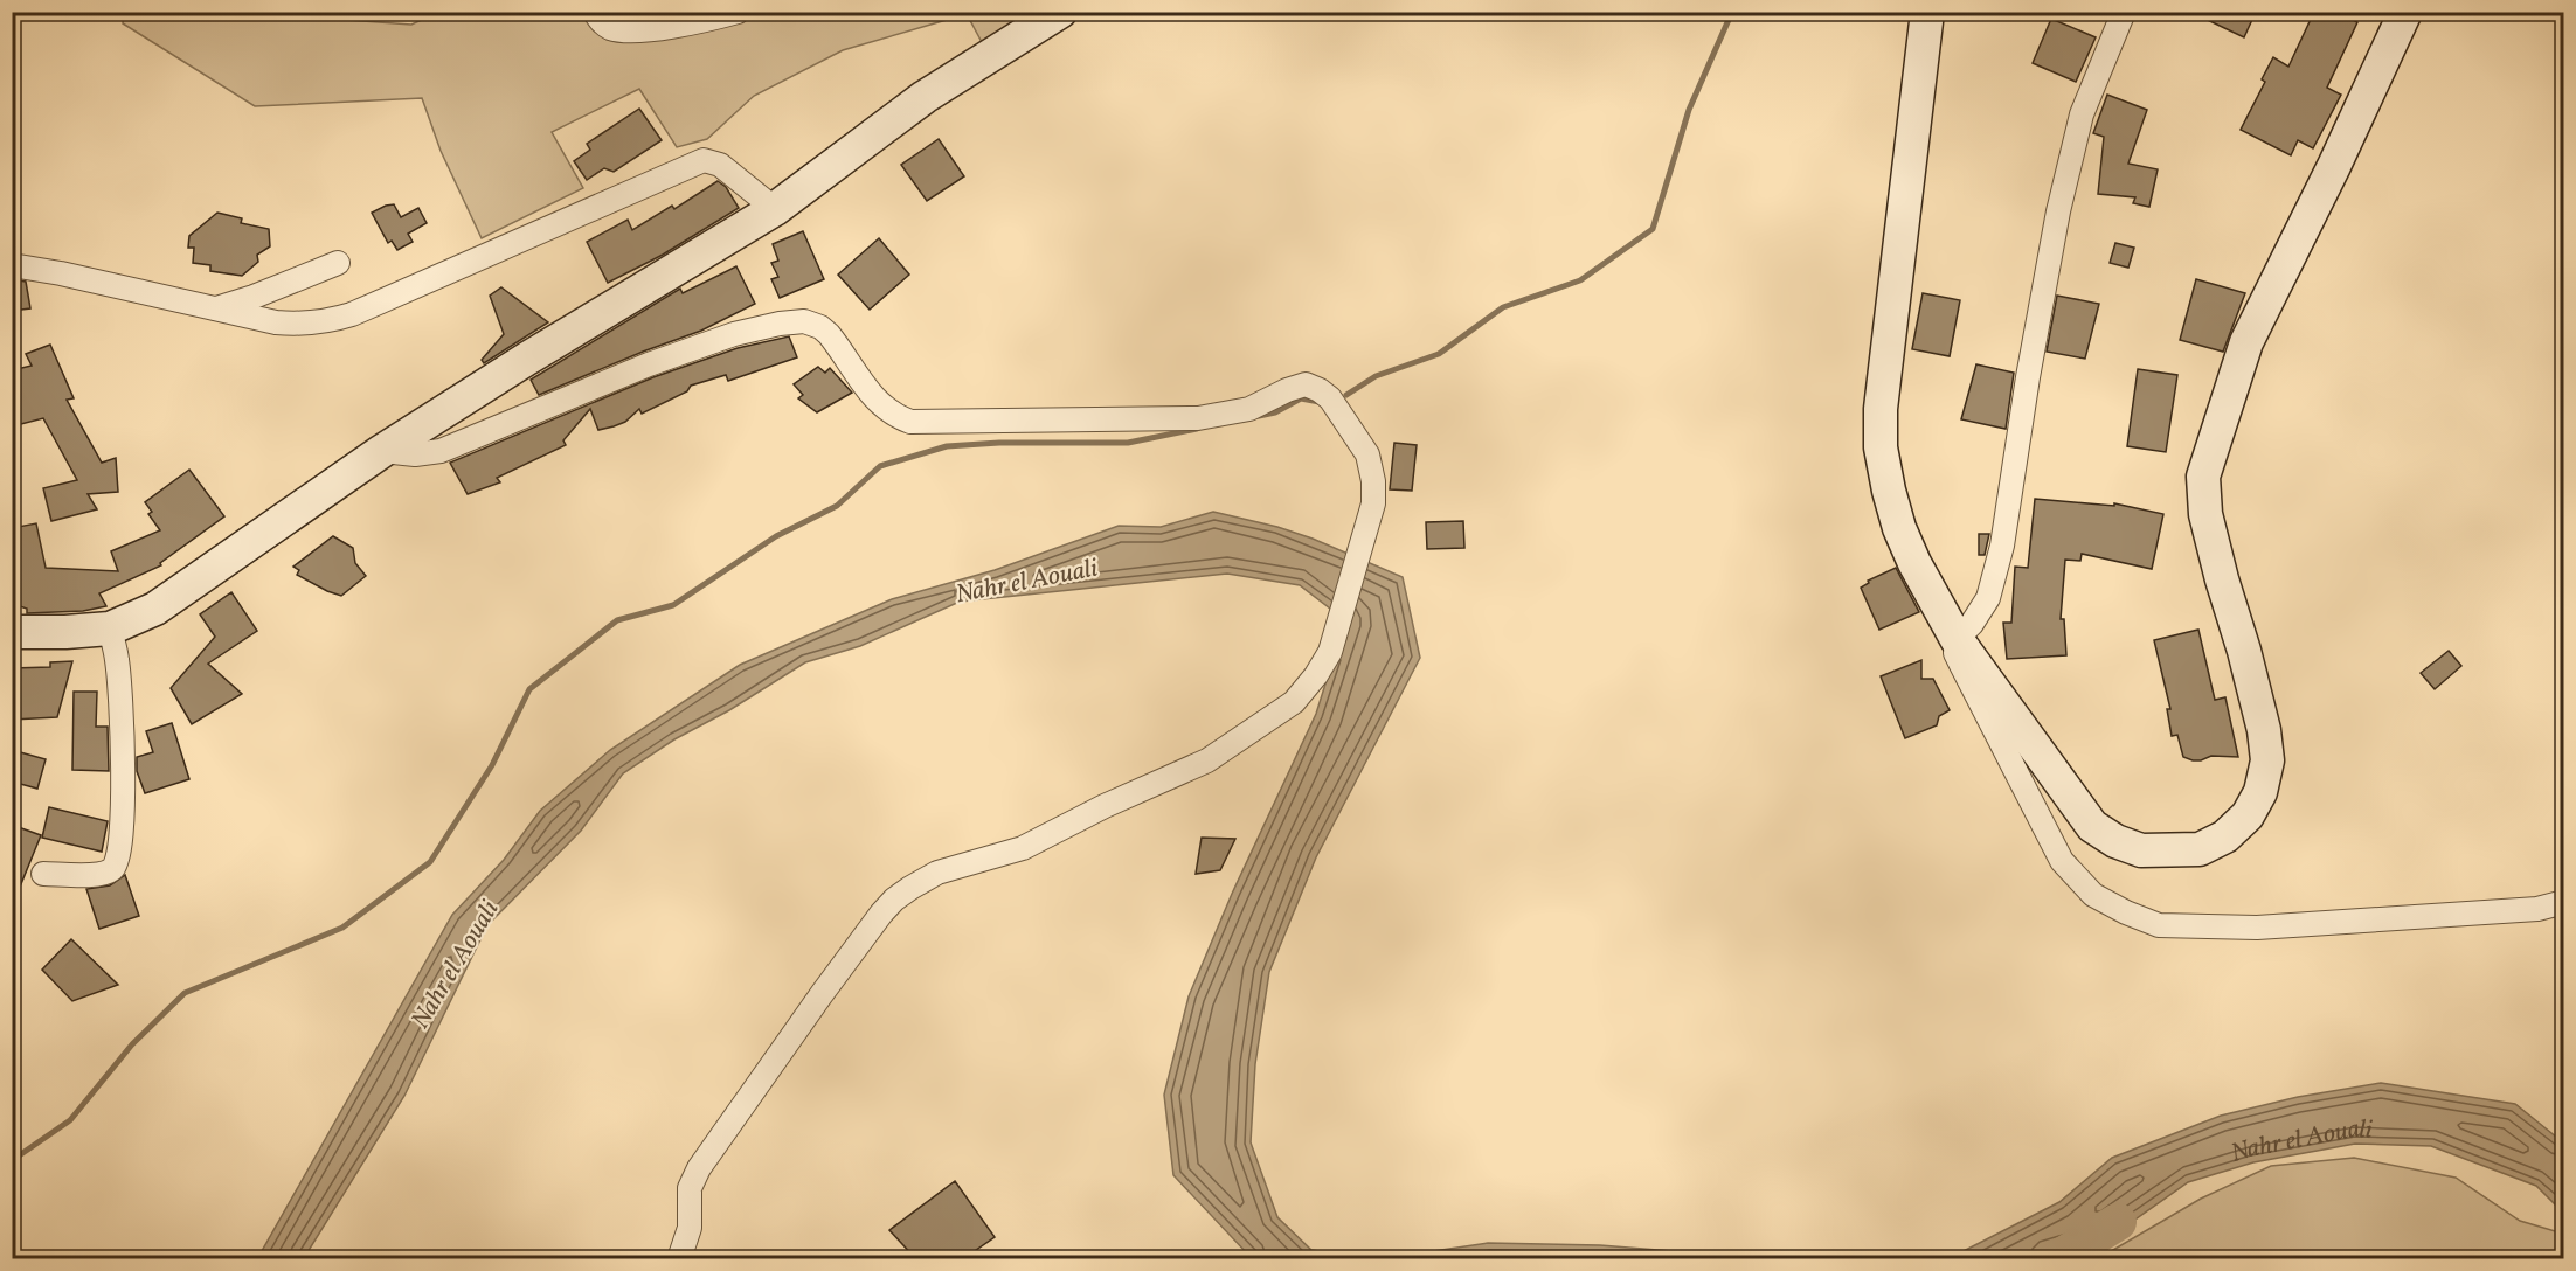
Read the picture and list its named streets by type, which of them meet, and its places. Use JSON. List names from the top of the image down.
{
  "water": ["Nahr el Aouali"]
}
